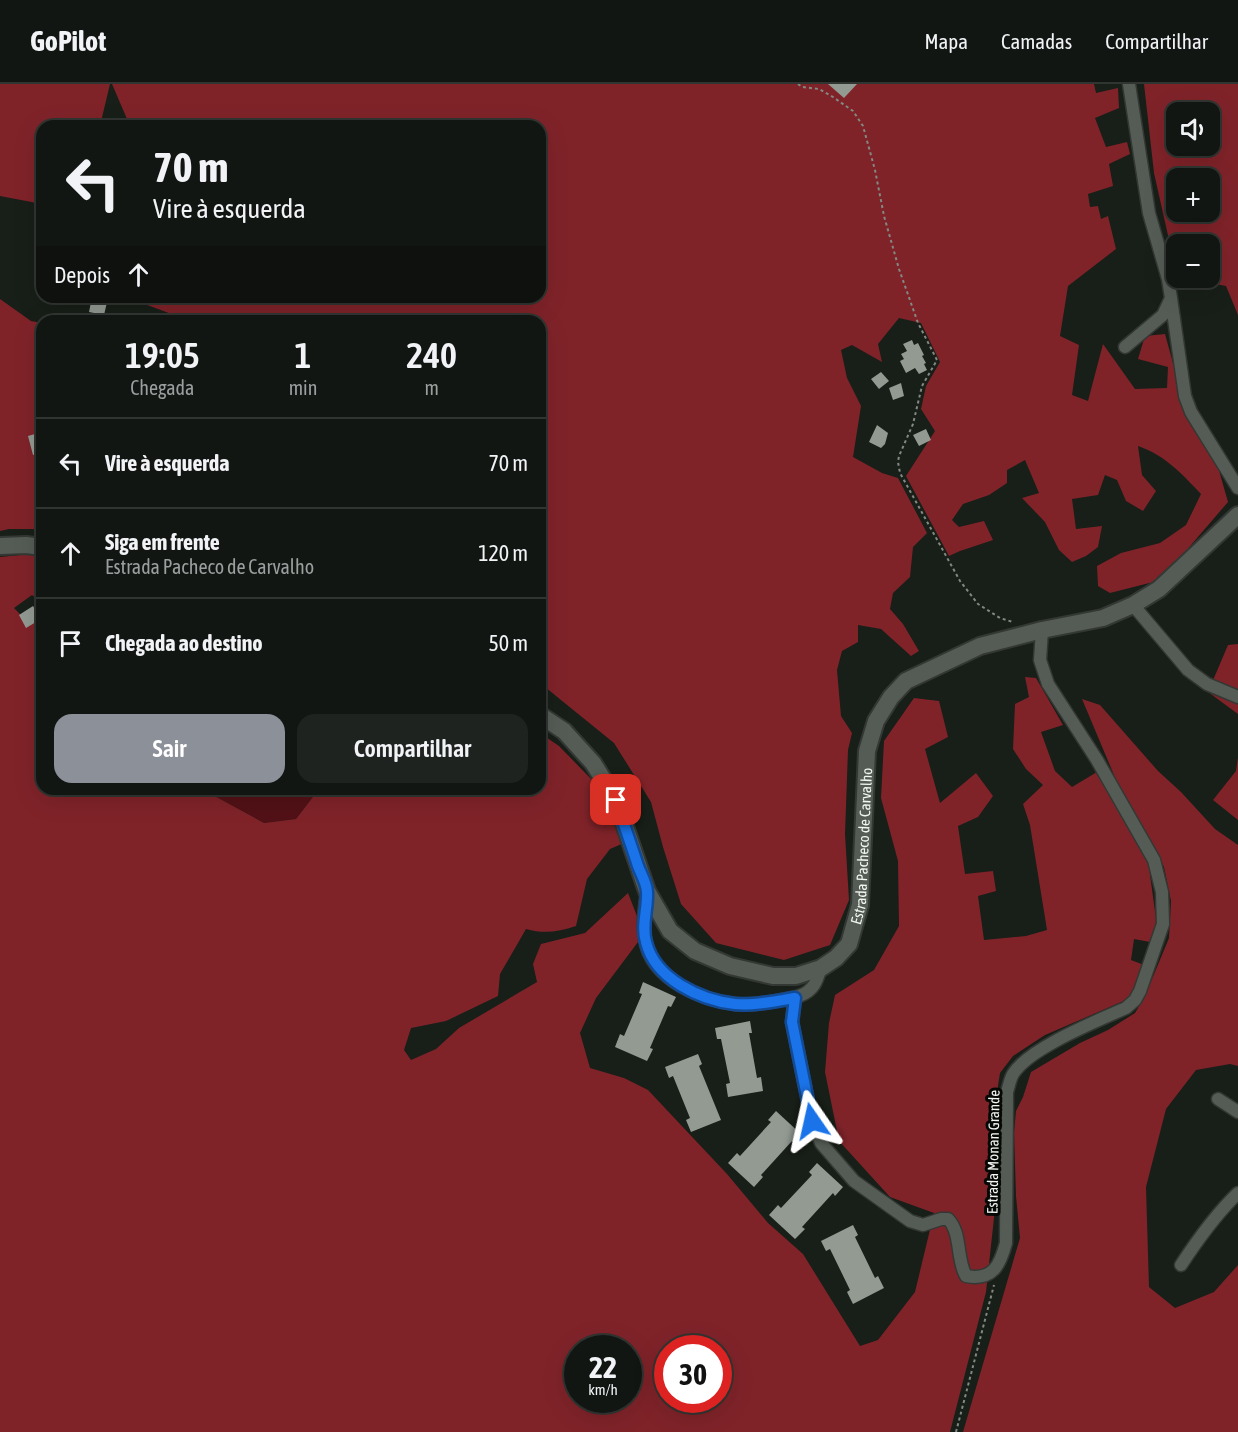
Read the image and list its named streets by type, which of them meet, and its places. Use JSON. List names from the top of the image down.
{
  "streets": {
    "main road": ["Estrada Pacheco de Carvalho"],
    "street": ["Estrada Monan Grande"]
  },
  "crossings": [
    ["Estrada Pacheco de Carvalho", "Estrada Monan Grande"]
  ],
  "page": {
    "header": "GoPilot",
    "nav": ["Mapa", "Camadas", "Compartilhar"],
    "map_buttons": ["+", "−"],
    "turn": ["70 m", "Vire à esquerda"],
    "then": "Depois",
    "eta": [
      "19:05",
      "Chegada",
      "1",
      "min",
      "240",
      "m"
    ],
    "list": [
      {
        "name": "Vire à esquerda",
        "value": "70 m"
      },
      {
        "name": "Siga em frente",
        "note": "Estrada Pacheco de Carvalho",
        "value": "120 m"
      },
      {
        "name": "Chegada ao destino",
        "value": "50 m"
      }
    ],
    "buttons": ["Sair", "Compartilhar"],
    "speed": "22 km/h",
    "limit": "30"
  }
}
